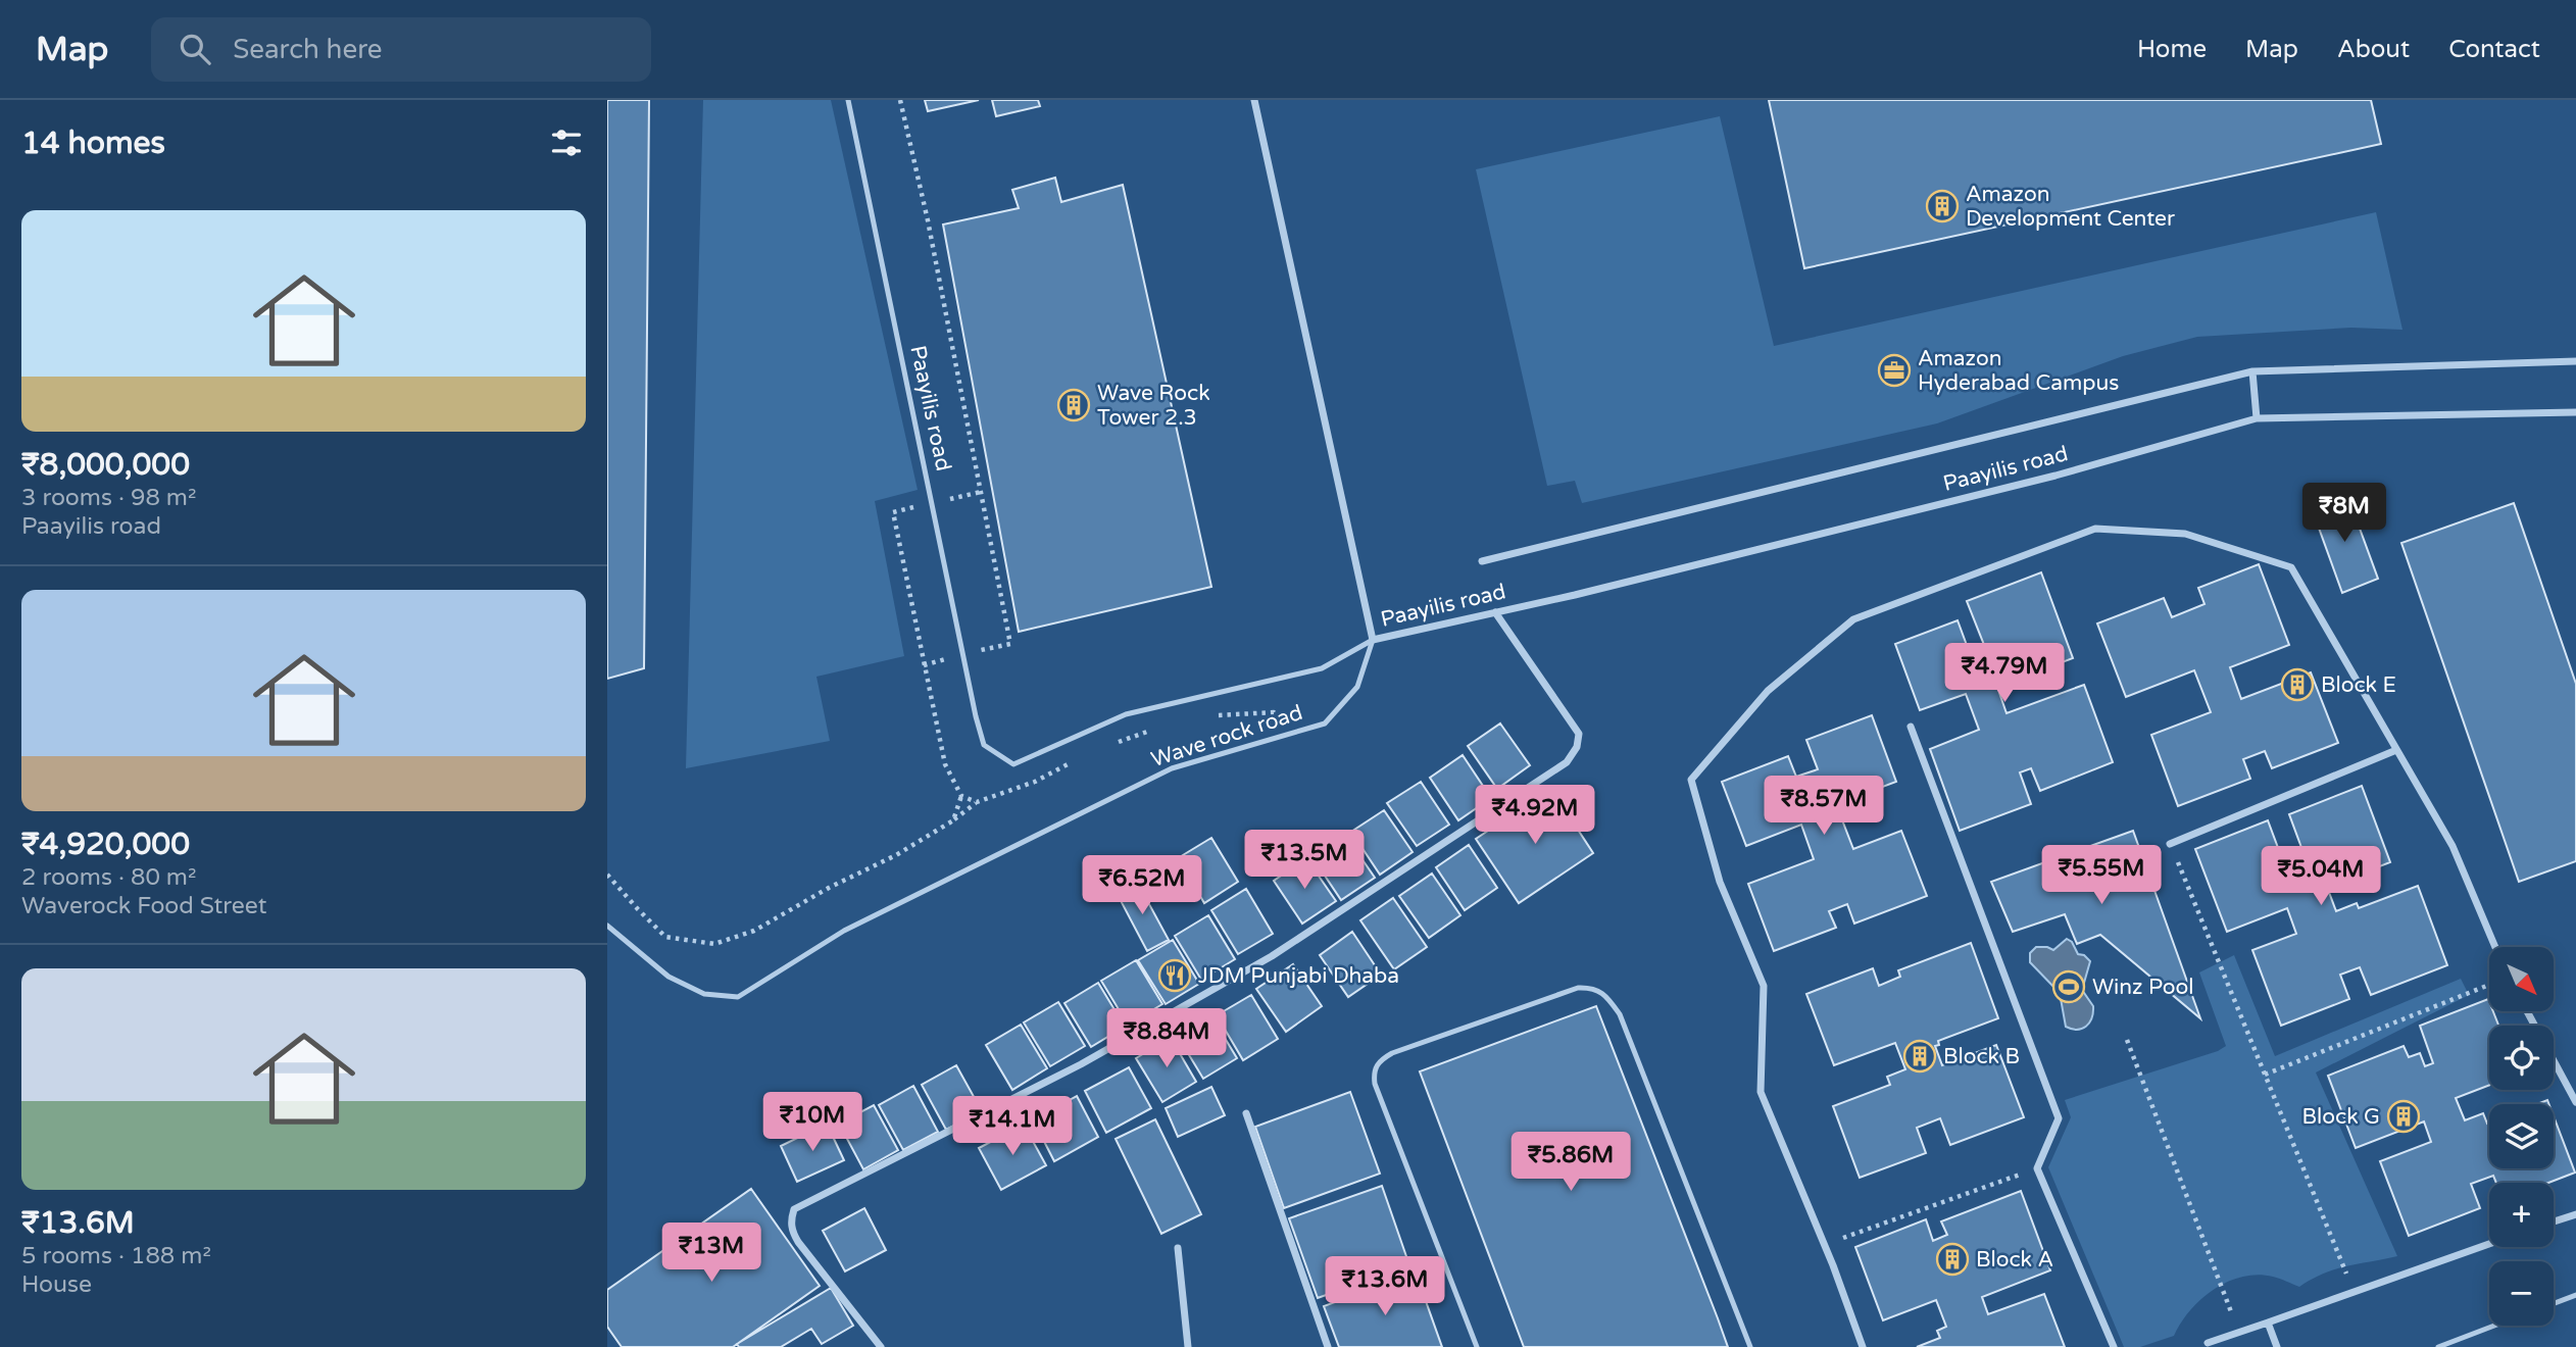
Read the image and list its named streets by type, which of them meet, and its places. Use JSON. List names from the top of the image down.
{
  "streets": {
    "street": ["Paayilis road"],
    "lane": ["Wave rock road"]
  },
  "crossings": [
    ["Paayilis road", "Wave rock road"]
  ],
  "places": {
    "building": [
      "Amazon Development Center",
      "Wave Rock Tower 2.3",
      "Block E",
      "Block B",
      "Block G",
      "Block A"
    ],
    "office": ["Amazon Hyderabad Campus"],
    "restaurant": ["JDM Punjabi Dhaba"],
    "sports": ["Winz Pool"]
  },
  "north": "bottom right",
  "page": {
    "header": "Map",
    "search": "Search here",
    "nav": [
      "Home",
      "Map",
      "About",
      "Contact"
    ],
    "heading": "14 homes",
    "list": [
      {
        "name": "₹8,000,000",
        "note": "3 rooms · 98 m² · Paayilis road"
      },
      {
        "name": "₹4,920,000",
        "note": "2 rooms · 80 m² · Waverock Food Street"
      },
      {
        "name": "₹13.6M",
        "note": "5 rooms · 188 m² · House"
      }
    ],
    "price": [
      "₹8M",
      "₹4.79M",
      "₹8.57M",
      "₹4.92M",
      "₹13.5M",
      "₹5.55M",
      "₹5.04M",
      "₹6.52M",
      "₹8.84M",
      "₹10M",
      "₹14.1M",
      "₹5.86M",
      "₹13M",
      "₹13.6M"
    ],
    "map_buttons": ["+", "−"]
  }
}
